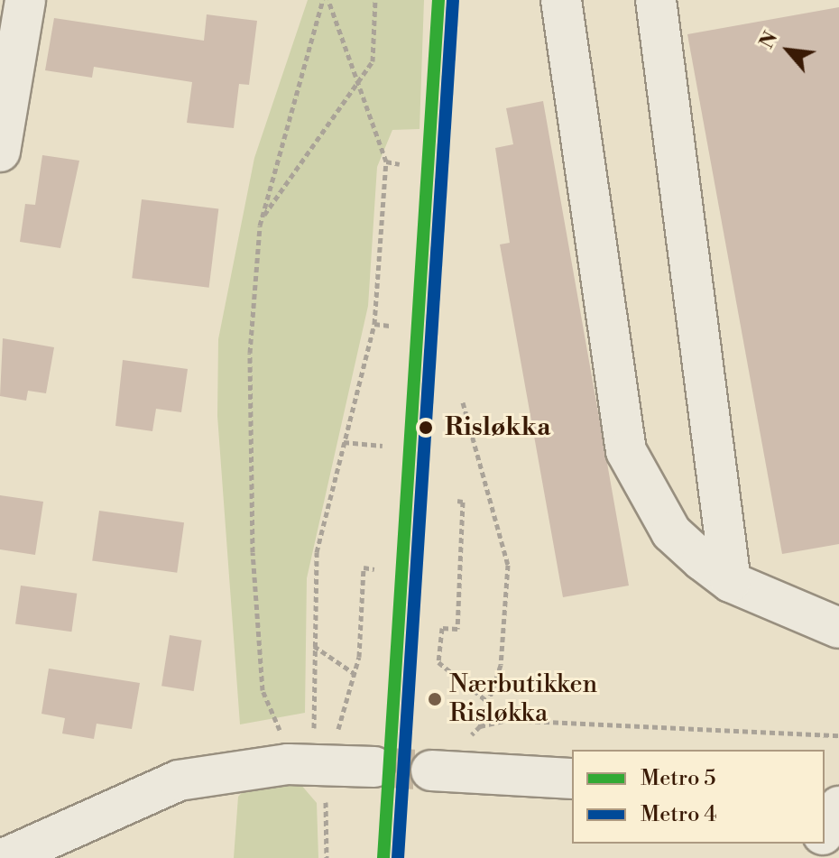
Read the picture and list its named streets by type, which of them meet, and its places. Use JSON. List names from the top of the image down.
{
  "places": ["Risløkka", "Nærbutikken Risløkka"],
  "lines": ["metro line 5", "metro line 4"],
  "legend": ["Metro 5", "Metro 4"],
  "north": "top left"
}
